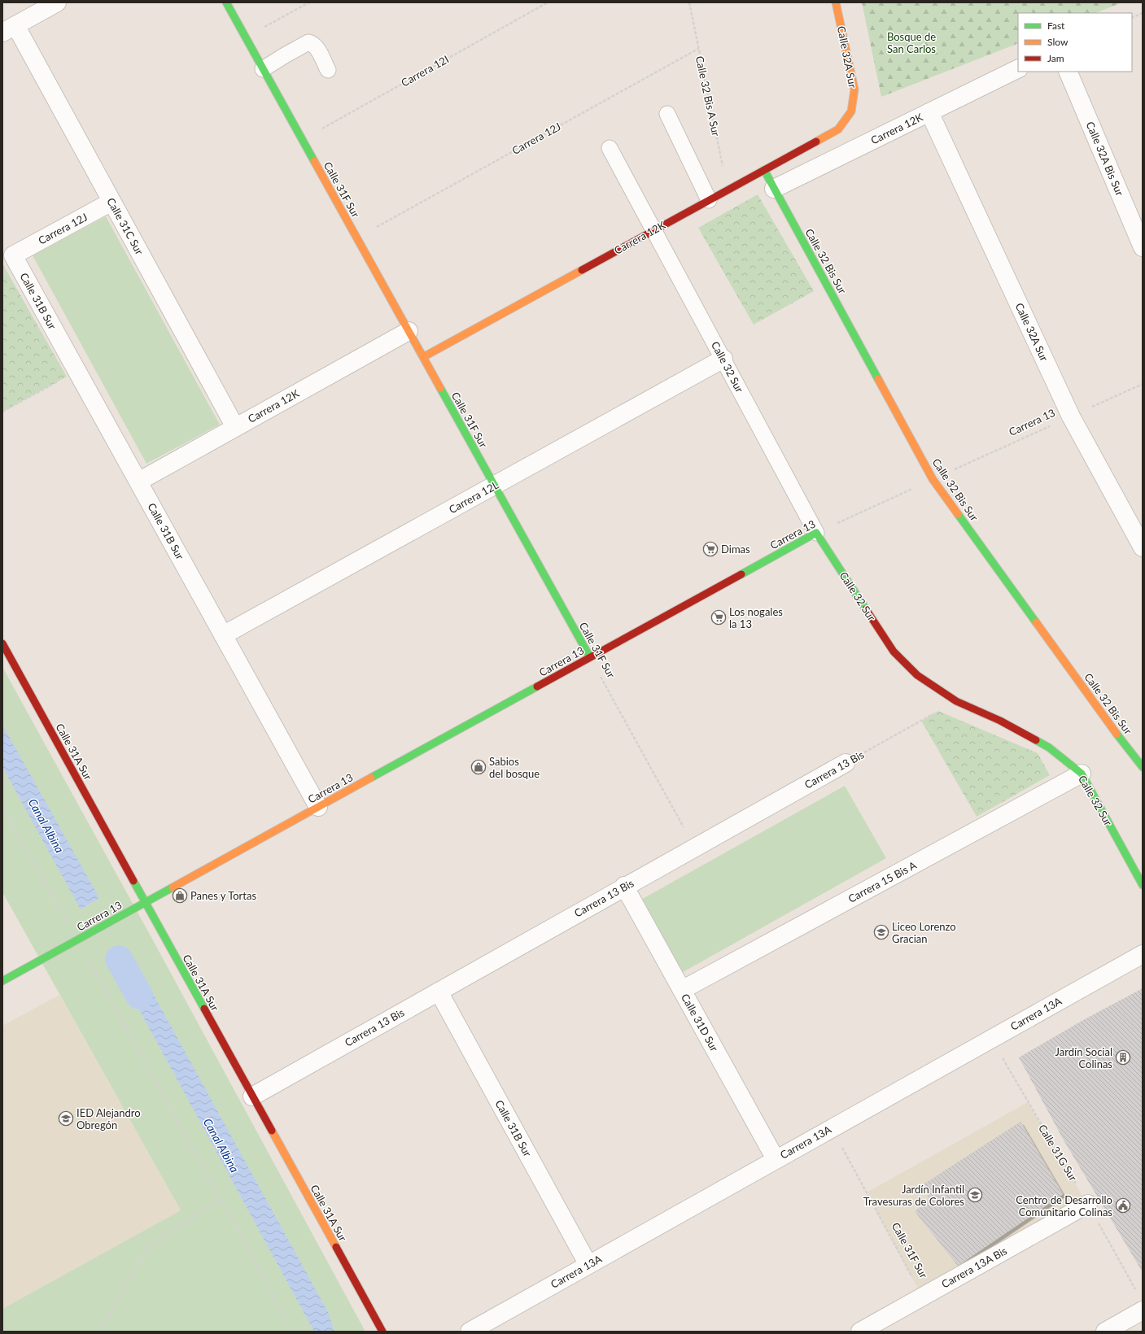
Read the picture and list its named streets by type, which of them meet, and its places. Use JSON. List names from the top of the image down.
{
  "streets": {
    "street": [
      "Calle 32A Sur",
      "Carrera 12K",
      "Carrera 12J",
      "Calle 32A Bis Sur",
      "Calle 31F Sur",
      "Calle 31C Sur",
      "Calle 32 Bis Sur",
      "Calle 31B Sur",
      "Calle 32 Sur",
      "Carrera 13",
      "Carrera 12L",
      "Calle 31A Sur",
      "Carrera 13 Bis",
      "Carrera 15 Bis A",
      "Carrera 13A",
      "Calle 31D Sur",
      "Carrera 13A Bis"
    ],
    "path": ["Carrera 12I", "Calle 32 Bis A Sur", "Calle 31G Sur"]
  },
  "crossings": [
    ["Calle 32A Sur", "Carrera 12K"],
    ["Calle 32A Sur", "Carrera 13"],
    ["Carrera 12I", "Calle 31F Sur"],
    ["Calle 32 Bis A Sur", "Carrera 12K"],
    ["Calle 32 Bis A Sur", "Carrera 12J"],
    ["Carrera 12K", "Calle 31F Sur"],
    ["Carrera 12K", "Calle 31C Sur"],
    ["Carrera 12K", "Calle 32 Bis Sur"],
    ["Carrera 12K", "Calle 31B Sur"],
    ["Carrera 12K", "Calle 32 Sur"],
    ["Carrera 12J", "Calle 31C Sur"],
    ["Carrera 12J", "Calle 31B Sur"],
    ["Calle 31F Sur", "Carrera 13"],
    ["Calle 31F Sur", "Carrera 12L"],
    ["Calle 31F Sur", "Carrera 13 Bis"],
    ["Calle 31F Sur", "Carrera 13A"],
    ["Calle 31F Sur", "Carrera 13A Bis"],
    ["Calle 32 Bis Sur", "Carrera 13"],
    ["Calle 31B Sur", "Carrera 13"],
    ["Calle 31B Sur", "Carrera 12L"],
    ["Calle 31B Sur", "Carrera 13 Bis"],
    ["Calle 31B Sur", "Carrera 13A"],
    ["Calle 32 Sur", "Carrera 13"],
    ["Calle 32 Sur", "Carrera 12L"],
    ["Calle 32 Sur", "Carrera 13 Bis"],
    ["Calle 32 Sur", "Carrera 15 Bis A"],
    ["Carrera 13", "Calle 31A Sur"],
    ["Calle 31A Sur", "Carrera 13 Bis"],
    ["Carrera 13 Bis", "Calle 31D Sur"],
    ["Carrera 15 Bis A", "Calle 31D Sur"],
    ["Carrera 13A", "Calle 31D Sur"],
    ["Carrera 13A", "Calle 31G Sur"],
    ["Calle 31G Sur", "Carrera 13A Bis"]
  ],
  "water": ["Canal Albina"],
  "parks": ["Bosque de San Carlos"],
  "places": {
    "supermarket": ["Dimas", "Los nogales la 13"],
    "shop": ["Sabios del bosque", "Panes y Tortas"],
    "school or university": ["Liceo Lorenzo Gracian", "IED Alejandro Obregón", "Jardín Infantil Travesuras de Colores"],
    "building": ["Jardín Social Colinas"],
    "public building": ["Centro de Desarrollo Comunitario Colinas"]
  },
  "legend": ["Fast", "Slow", "Jam"]
}
